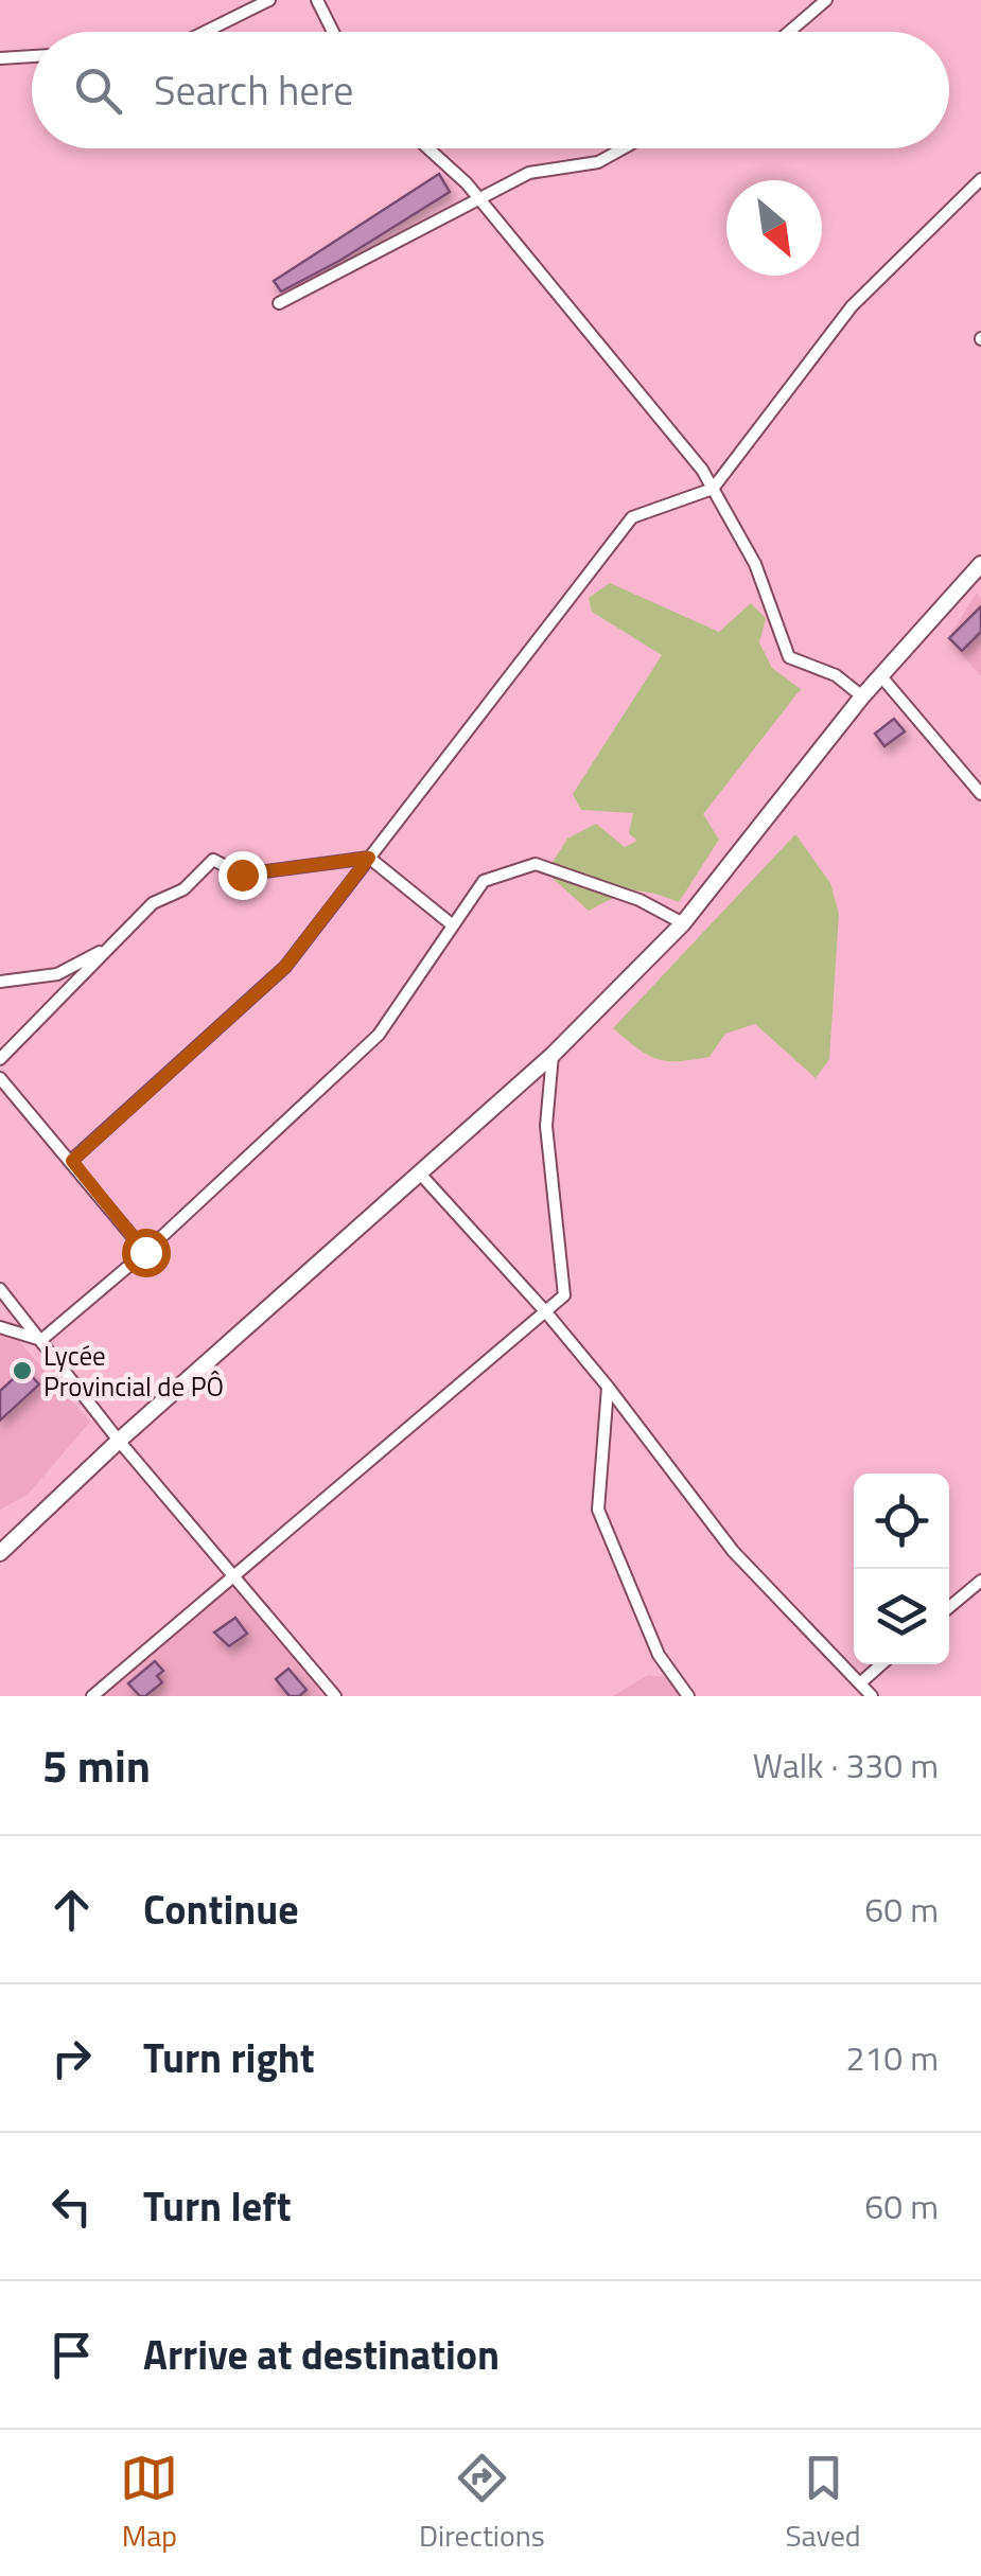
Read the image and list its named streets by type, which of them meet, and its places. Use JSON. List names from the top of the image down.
{
  "places": ["Lycée Provincial de PÔ"],
  "north": "bottom right",
  "page": {
    "search": "Search here",
    "heading": ["5 min", "Walk · 330 m"],
    "list": [
      ["Continue", "60 m"],
      ["Turn right", "210 m"],
      ["Turn left", "60 m"],
      "Arrive at destination"
    ],
    "nav": ["Map", "Directions", "Saved"]
  }
}
